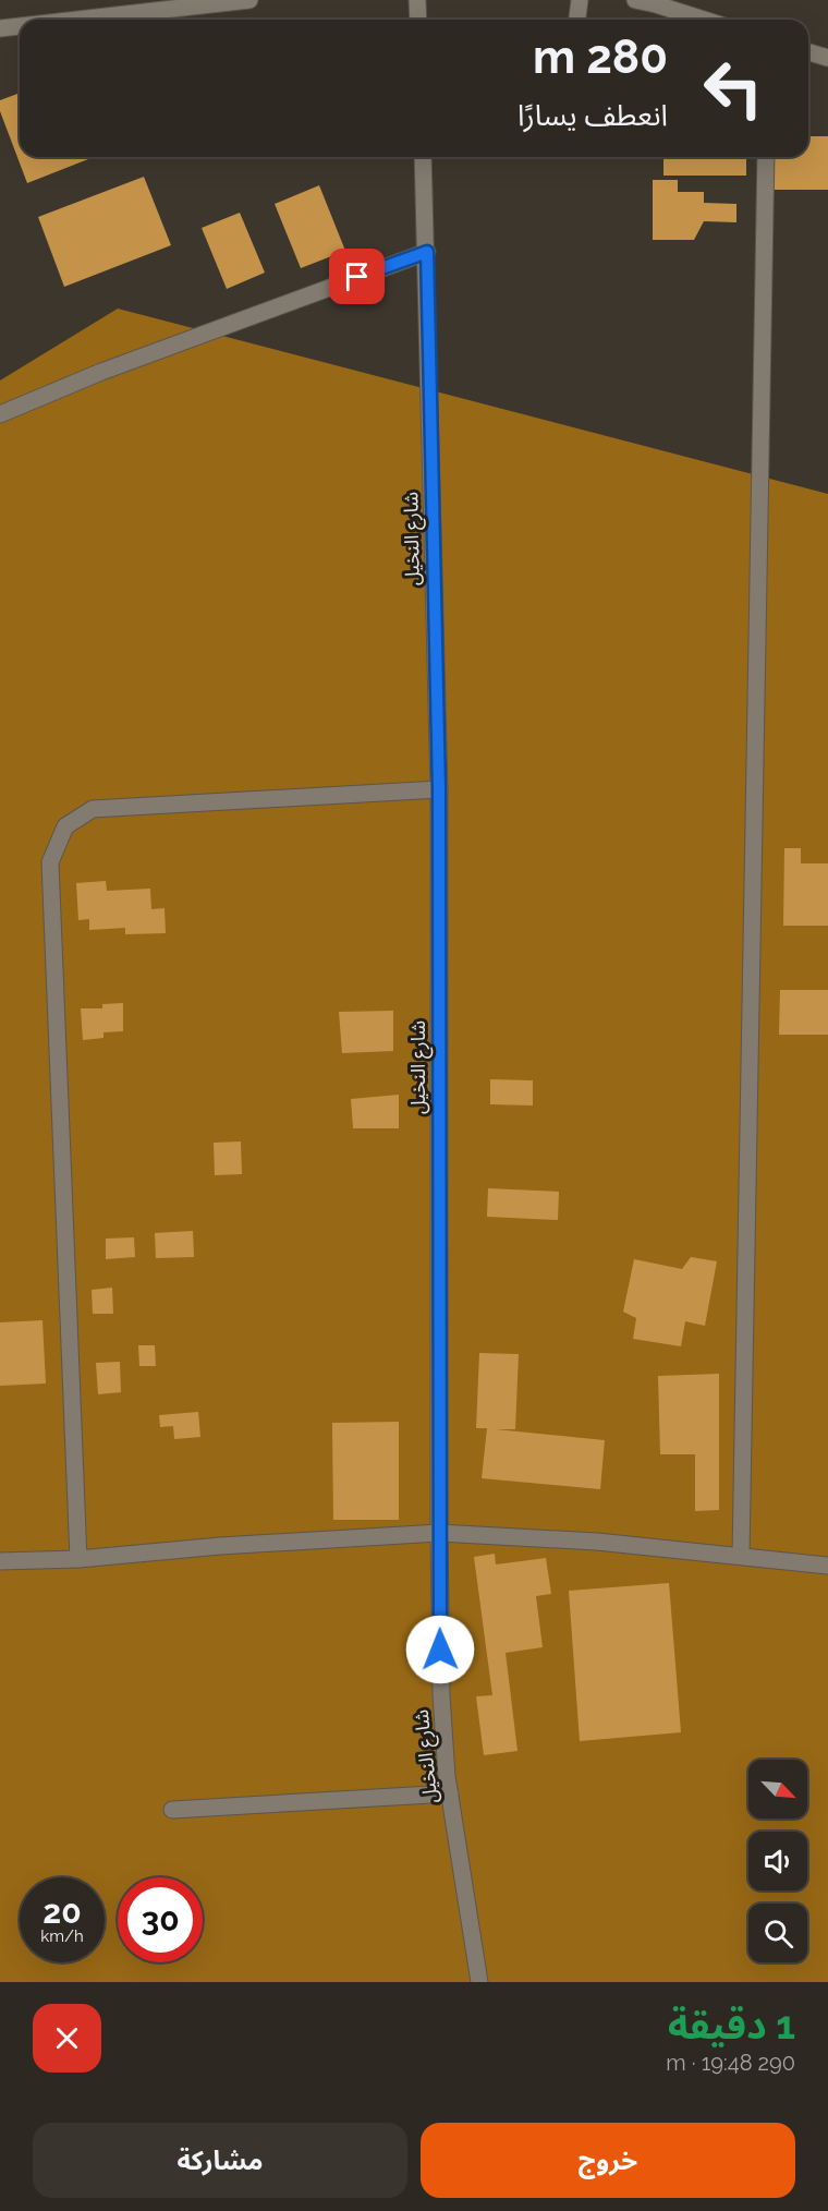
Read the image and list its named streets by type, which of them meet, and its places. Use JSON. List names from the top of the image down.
{
  "streets": {
    "street": ["شارع النخيل"]
  },
  "north": "bottom right",
  "page": {
    "turn": ["280 m", "انعطف يسارًا"],
    "speed": "20 km/h",
    "limit": "30",
    "heading": ["1 دقيقة", "290 m · 19:48"],
    "buttons": ["خروج", "مشاركة"]
  }
}
